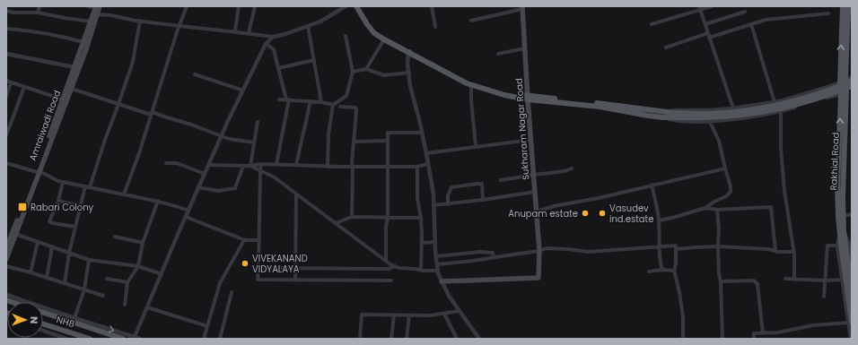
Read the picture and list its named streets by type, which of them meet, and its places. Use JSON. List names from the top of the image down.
{
  "streets": {
    "main road": [
      "Amraiwadi Road",
      "Sukharam Nagar Road",
      "Rakhial Road",
      "NH8"
    ]
  },
  "places": {
    "transit": ["Rabari Colony"],
    "other": ["Anupam estate", "Vasudev ind.estate", "VIVEKANAND VIDYALAYA"]
  },
  "north": "right"
}
